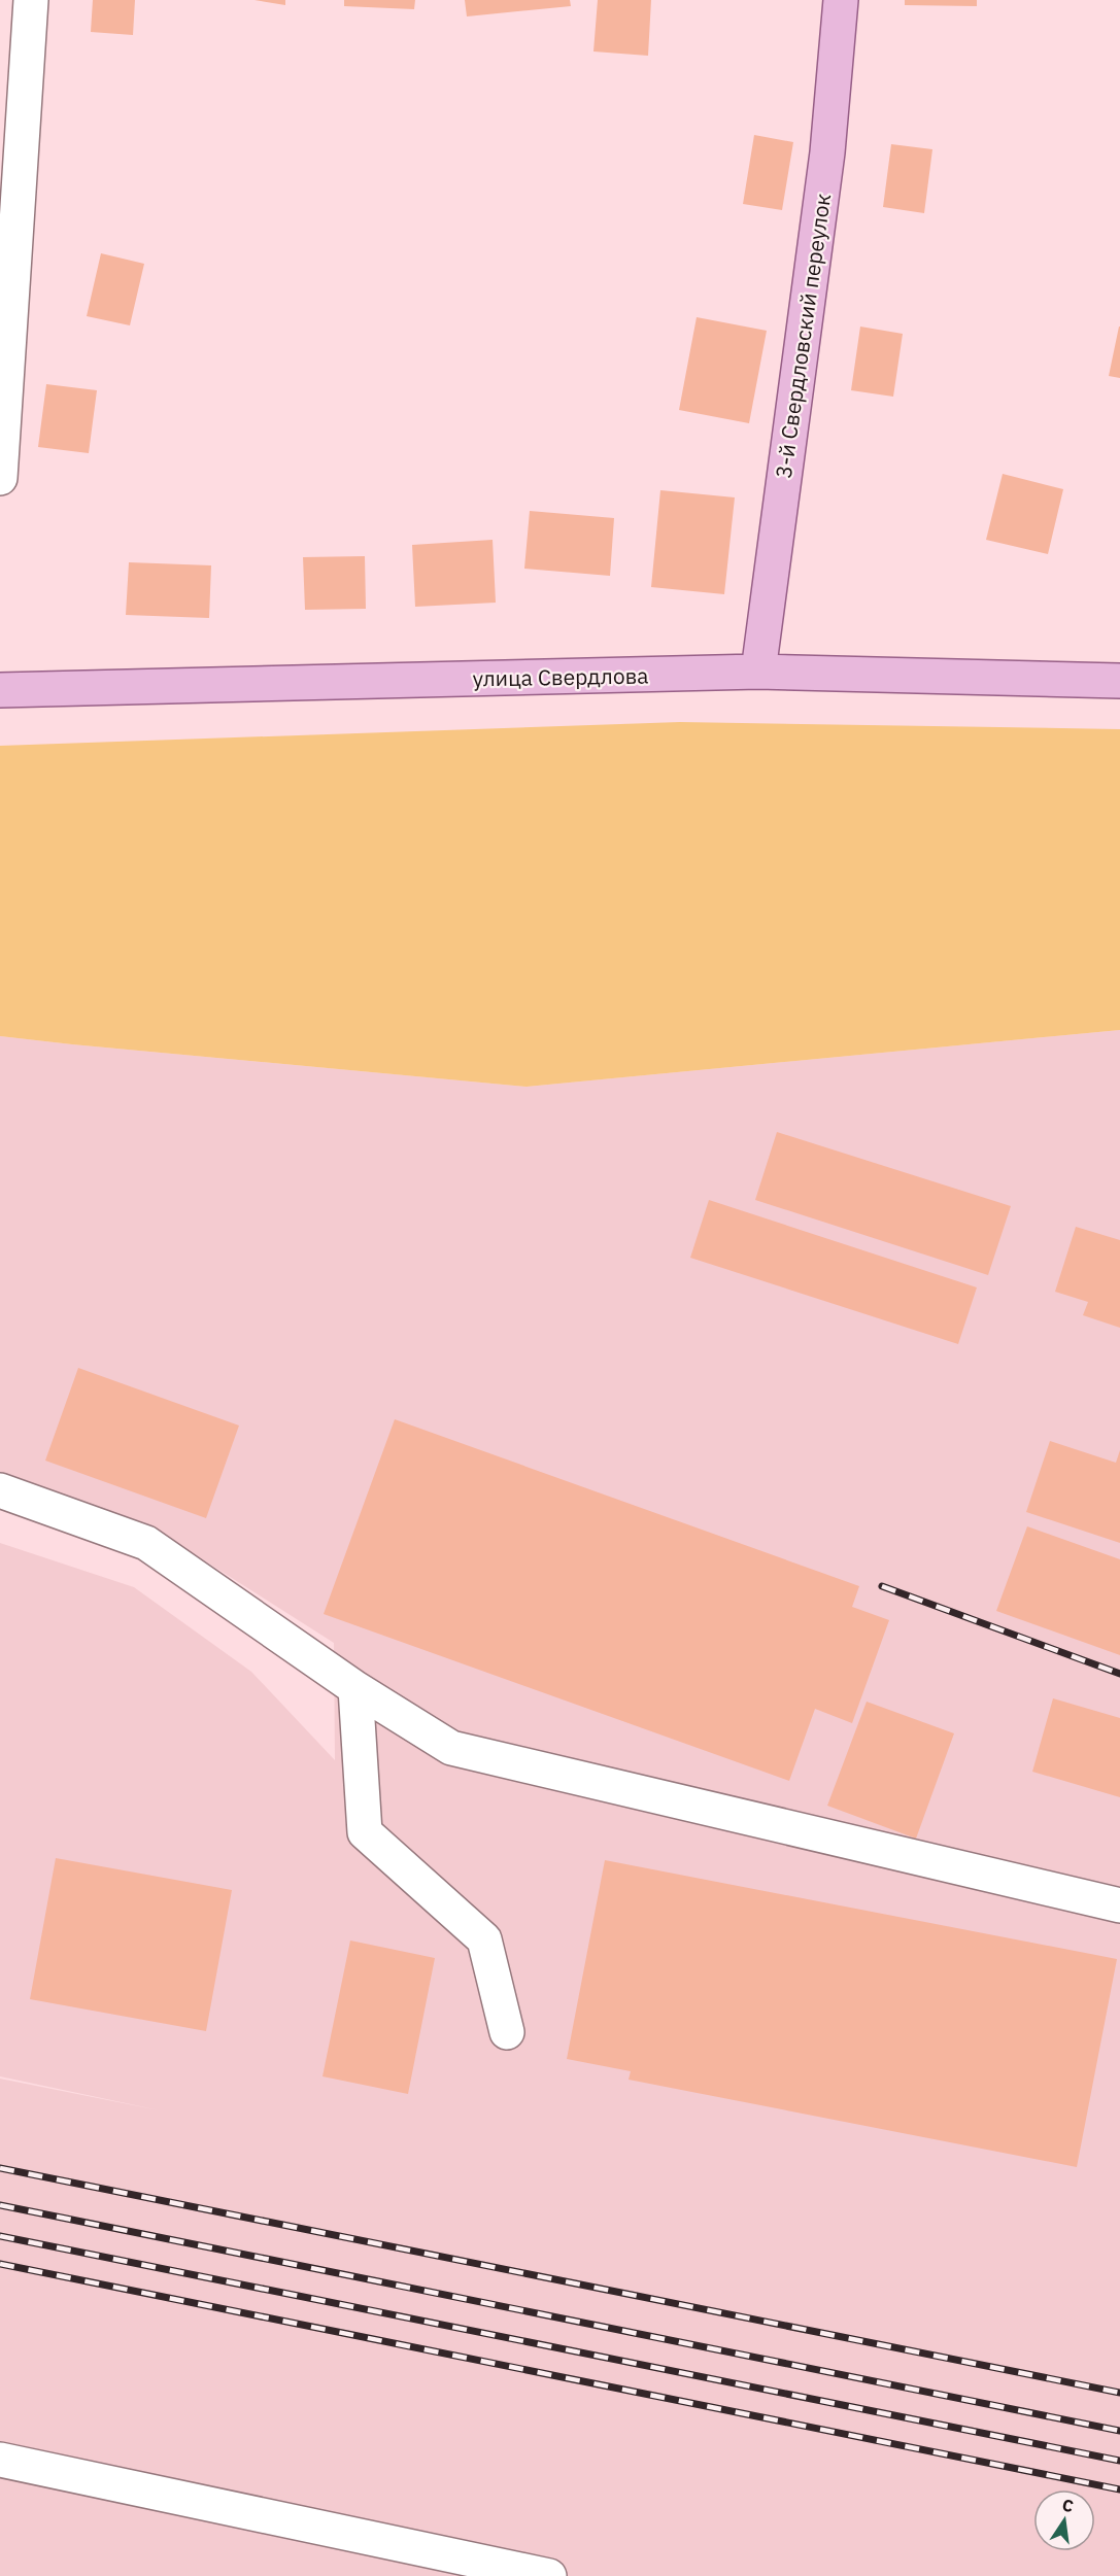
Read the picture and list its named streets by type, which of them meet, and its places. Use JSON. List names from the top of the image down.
{
  "streets": {
    "main road": ["3-й Свердловский переулок", "улица Свердлова"]
  },
  "crossings": [
    ["3-й Свердловский переулок", "улица Свердлова"]
  ],
  "north": "top"
}
